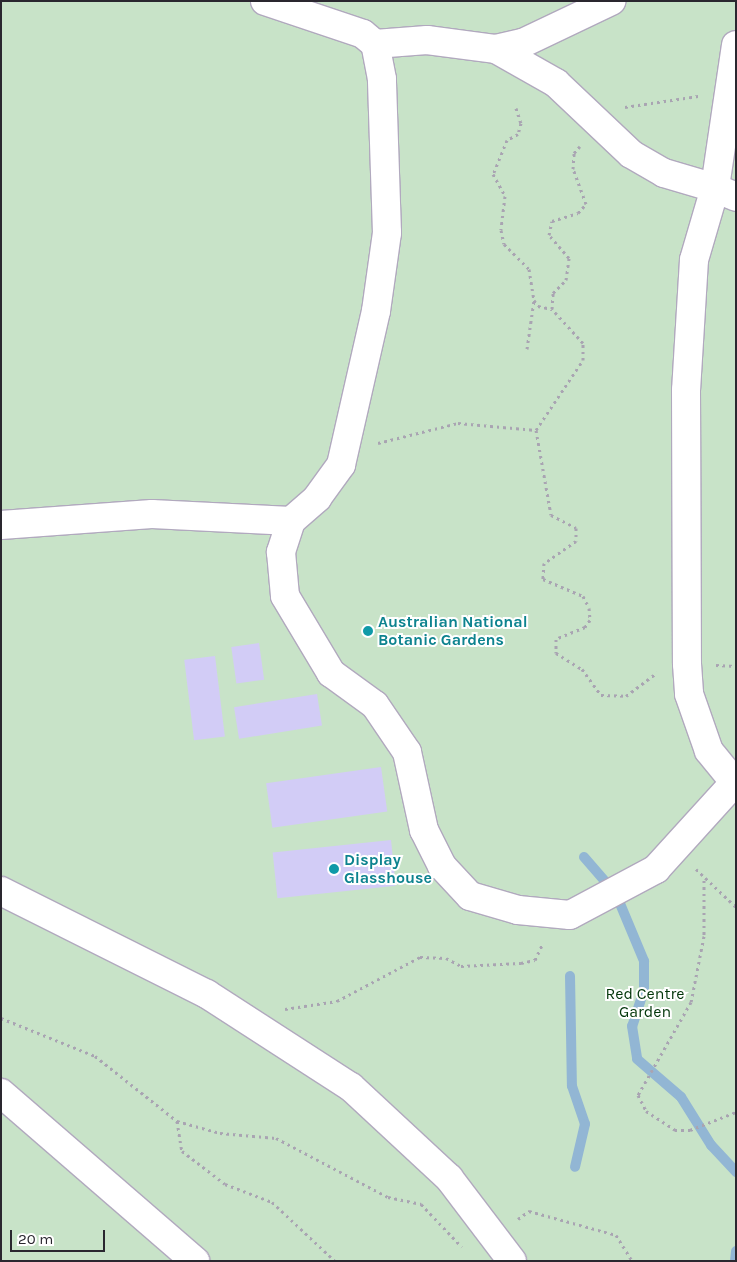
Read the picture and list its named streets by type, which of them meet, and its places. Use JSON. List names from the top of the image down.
{
  "parks": ["Red Centre Garden"],
  "places": ["Australian National Botanic Gardens", "Display Glasshouse"],
  "scale_bar": "20 m"
}
